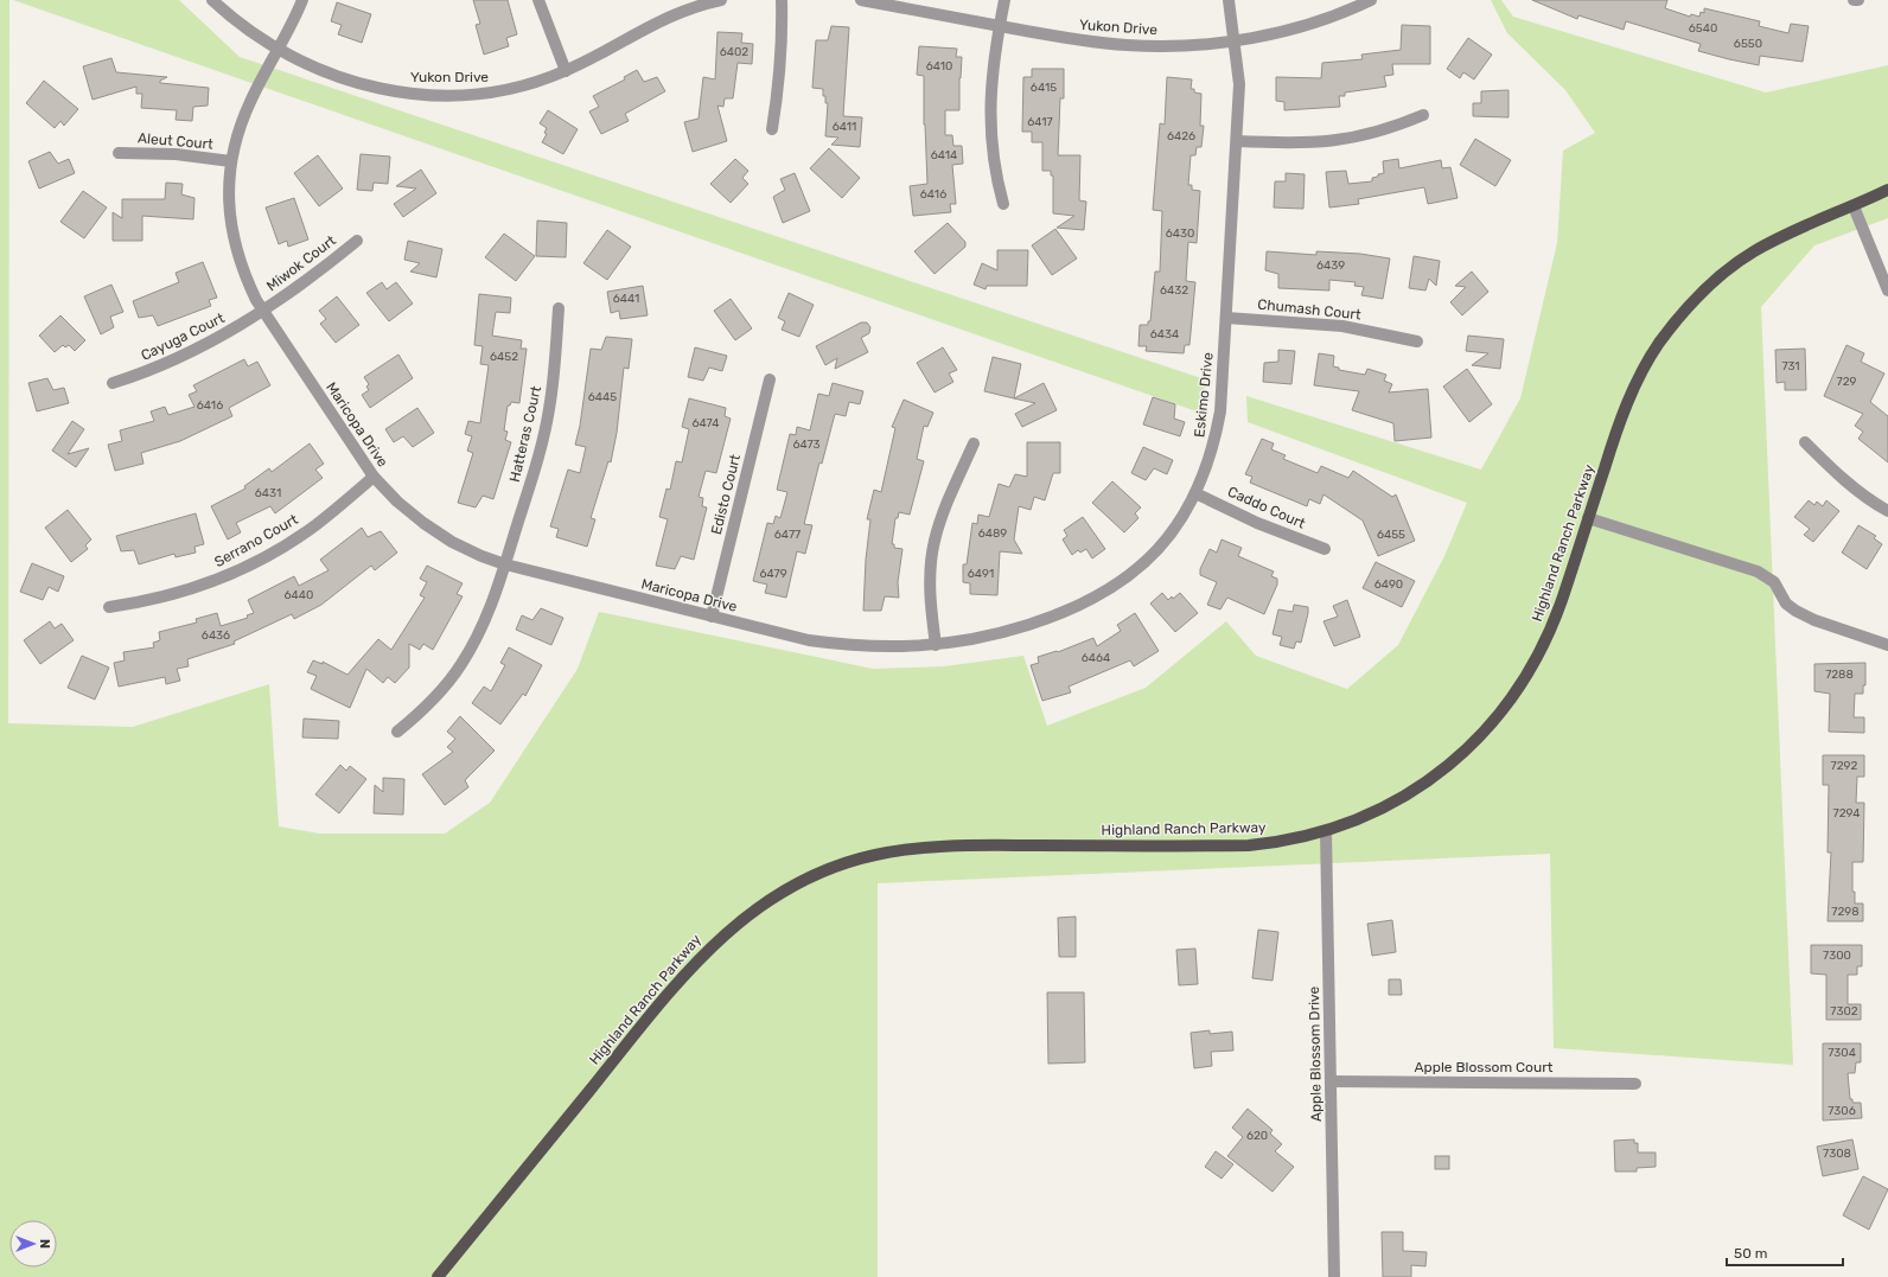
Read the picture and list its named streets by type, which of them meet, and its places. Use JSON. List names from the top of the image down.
{
  "streets": {
    "main road": ["Highland Ranch Parkway"],
    "street": [
      "Yukon Drive",
      "Aleut Court",
      "Miwok Court",
      "Chumash Court",
      "Cayuga Court",
      "Eskimo Drive",
      "Maricopa Drive",
      "Hatteras Court",
      "Edisto Court",
      "Caddo Court",
      "Serrano Court",
      "Apple Blossom Drive",
      "Apple Blossom Court"
    ]
  },
  "crossings": [
    ["Yukon Drive", "Eskimo Drive"],
    ["Yukon Drive", "Maricopa Drive"],
    ["Aleut Court", "Maricopa Drive"],
    ["Miwok Court", "Cayuga Court"],
    ["Miwok Court", "Maricopa Drive"],
    ["Chumash Court", "Eskimo Drive"],
    ["Cayuga Court", "Maricopa Drive"],
    ["Eskimo Drive", "Maricopa Drive"],
    ["Eskimo Drive", "Caddo Court"],
    ["Maricopa Drive", "Hatteras Court"],
    ["Maricopa Drive", "Edisto Court"],
    ["Maricopa Drive", "Serrano Court"],
    ["Highland Ranch Parkway", "Apple Blossom Drive"],
    ["Apple Blossom Drive", "Apple Blossom Court"]
  ],
  "house_numbers": [
    "6540",
    "6550",
    "6402",
    "6410",
    "6415",
    "6417",
    "6411",
    "6426",
    "6414",
    "6416",
    "6430",
    "6439",
    "6432",
    "6441",
    "6434",
    "6452",
    "731",
    "729",
    "6445",
    "6416",
    "6474",
    "6473",
    "6431",
    "6489",
    "6477",
    "6455",
    "6479",
    "6491",
    "6490",
    "6440",
    "6436",
    "6464",
    "7288",
    "7292",
    "7294",
    "7298",
    "7300",
    "7302",
    "7304",
    "7306",
    "620",
    "7308"
  ],
  "scale_bar": "50 m",
  "north": "right"
}
